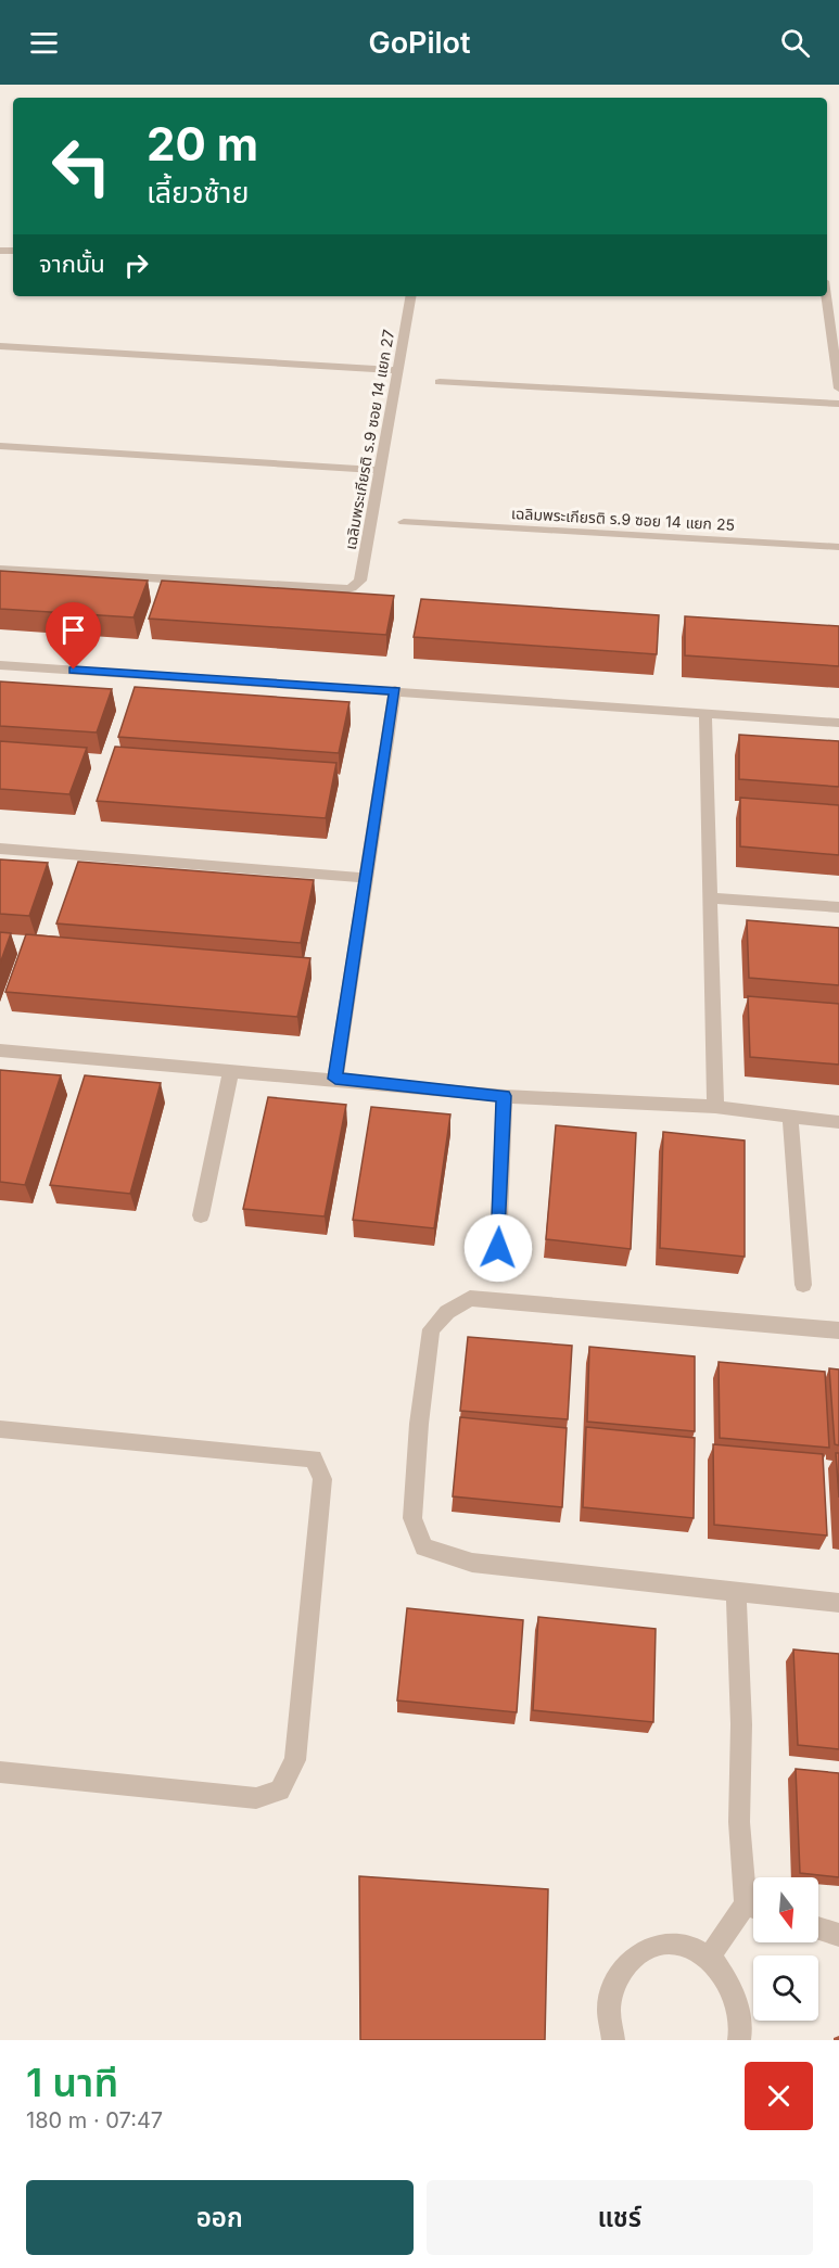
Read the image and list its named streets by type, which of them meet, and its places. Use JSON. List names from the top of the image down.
{
  "streets": {
    "street": ["เฉลิมพระเกียรติ ร.9 ซอย 14 แยก 27", "เฉลิมพระเกียรติ ร.9 ซอย 14 แยก 25"]
  },
  "north": "bottom",
  "page": {
    "header": "GoPilot",
    "turn": ["20 m", "เลี้ยวซ้าย"],
    "then": "จากนั้น",
    "heading": ["1 นาที", "180 m · 07:47"],
    "buttons": ["ออก", "แชร์"]
  }
}
